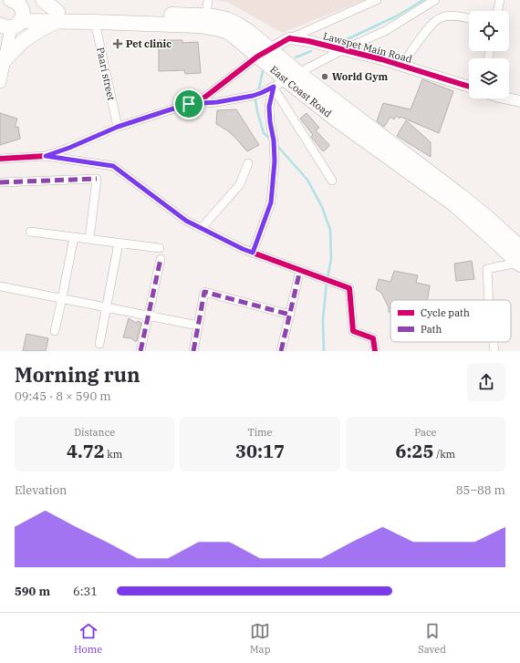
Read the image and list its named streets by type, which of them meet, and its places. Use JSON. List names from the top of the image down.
{
  "streets": {
    "highway": ["East Coast Road"],
    "street": ["Lawspet Main Road", "Paari street"]
  },
  "crossings": [
    ["Paari street", "East Coast Road"]
  ],
  "places": {
    "health": ["Pet clinic"],
    "other": ["World Gym"]
  },
  "legend": ["Cycle path", "Path"],
  "page": {
    "heading": ["Morning run", "09:45 · 8 × 590 m"],
    "stats": [
      ["Distance", "4.72 km"],
      ["Time", "30:17"],
      ["Pace", "6:25 /km"]
    ],
    "chart": ["Elevation", "85–88 m"],
    "list": [
      {
        "name": "590 m",
        "note": "6:31"
      }
    ],
    "tabs": ["Home", "Map", "Saved"]
  }
}
